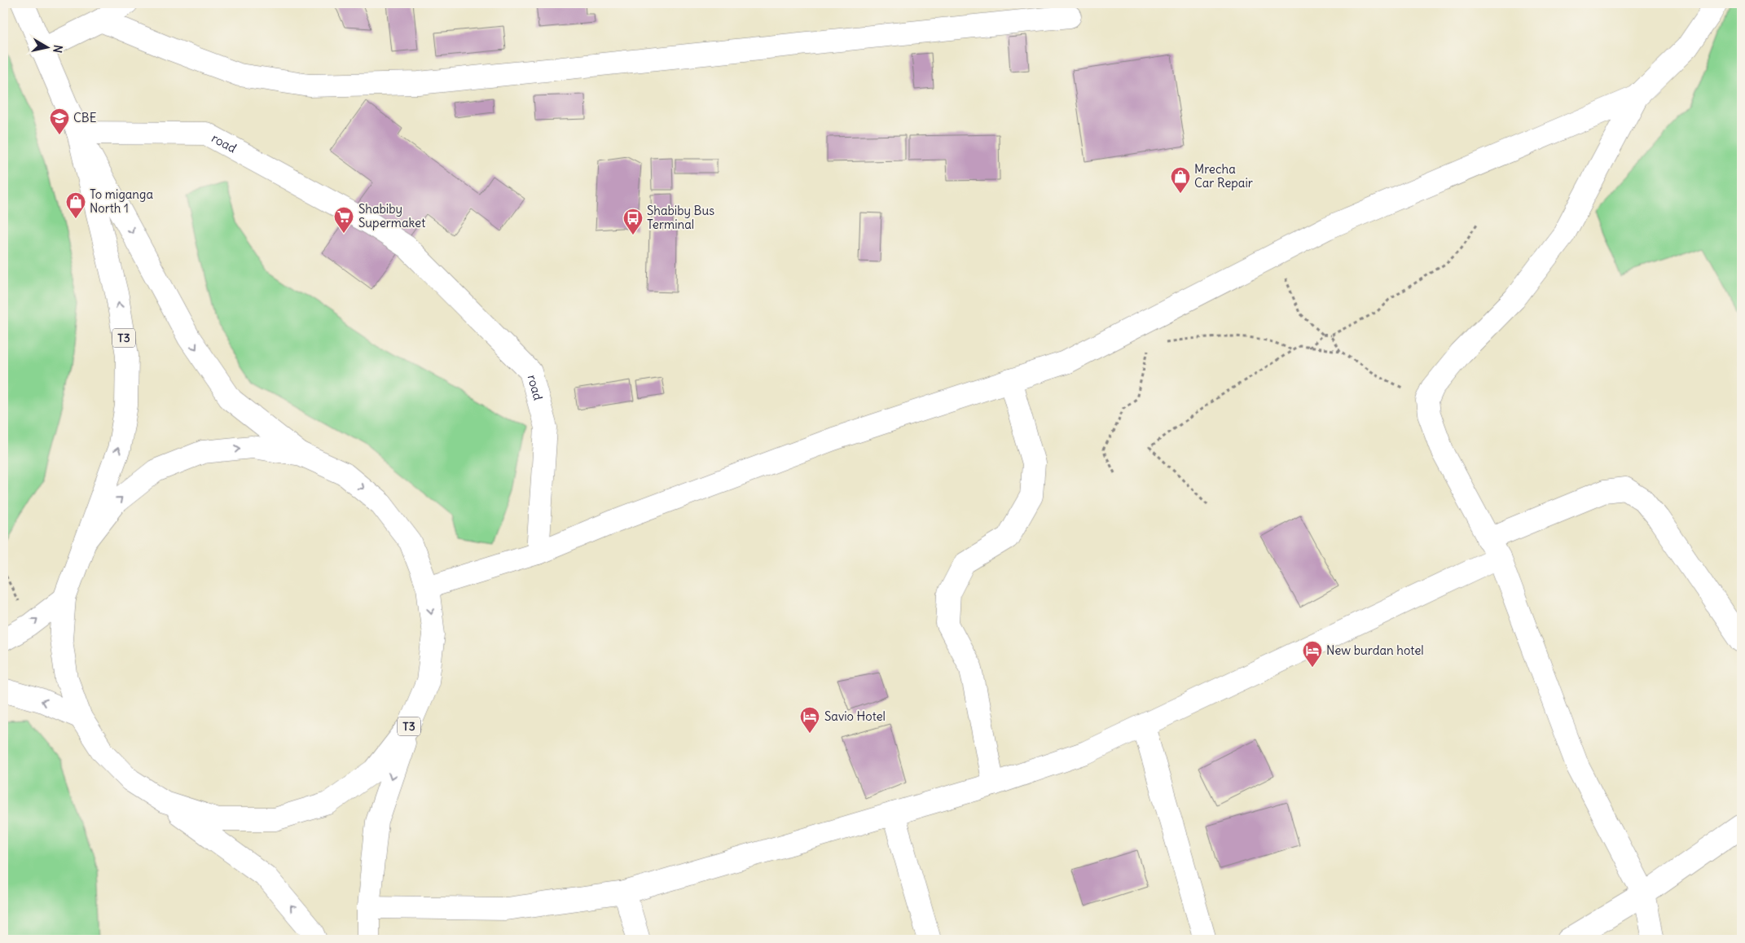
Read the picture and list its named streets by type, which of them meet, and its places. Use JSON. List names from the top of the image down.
{
  "streets": {
    "main road": ["road", "T3"]
  },
  "crossings": [
    ["road", "T3"]
  ],
  "places": {
    "school or university": ["CBE"],
    "shop": ["Mrecha Car Repair", "To miganga North 1"],
    "supermarket": ["Shabiby Supermaket"],
    "bus stop": ["Shabiby Bus Terminal"],
    "hotel": ["New burdan hotel", "Savio Hotel"]
  },
  "north": "right"
}
